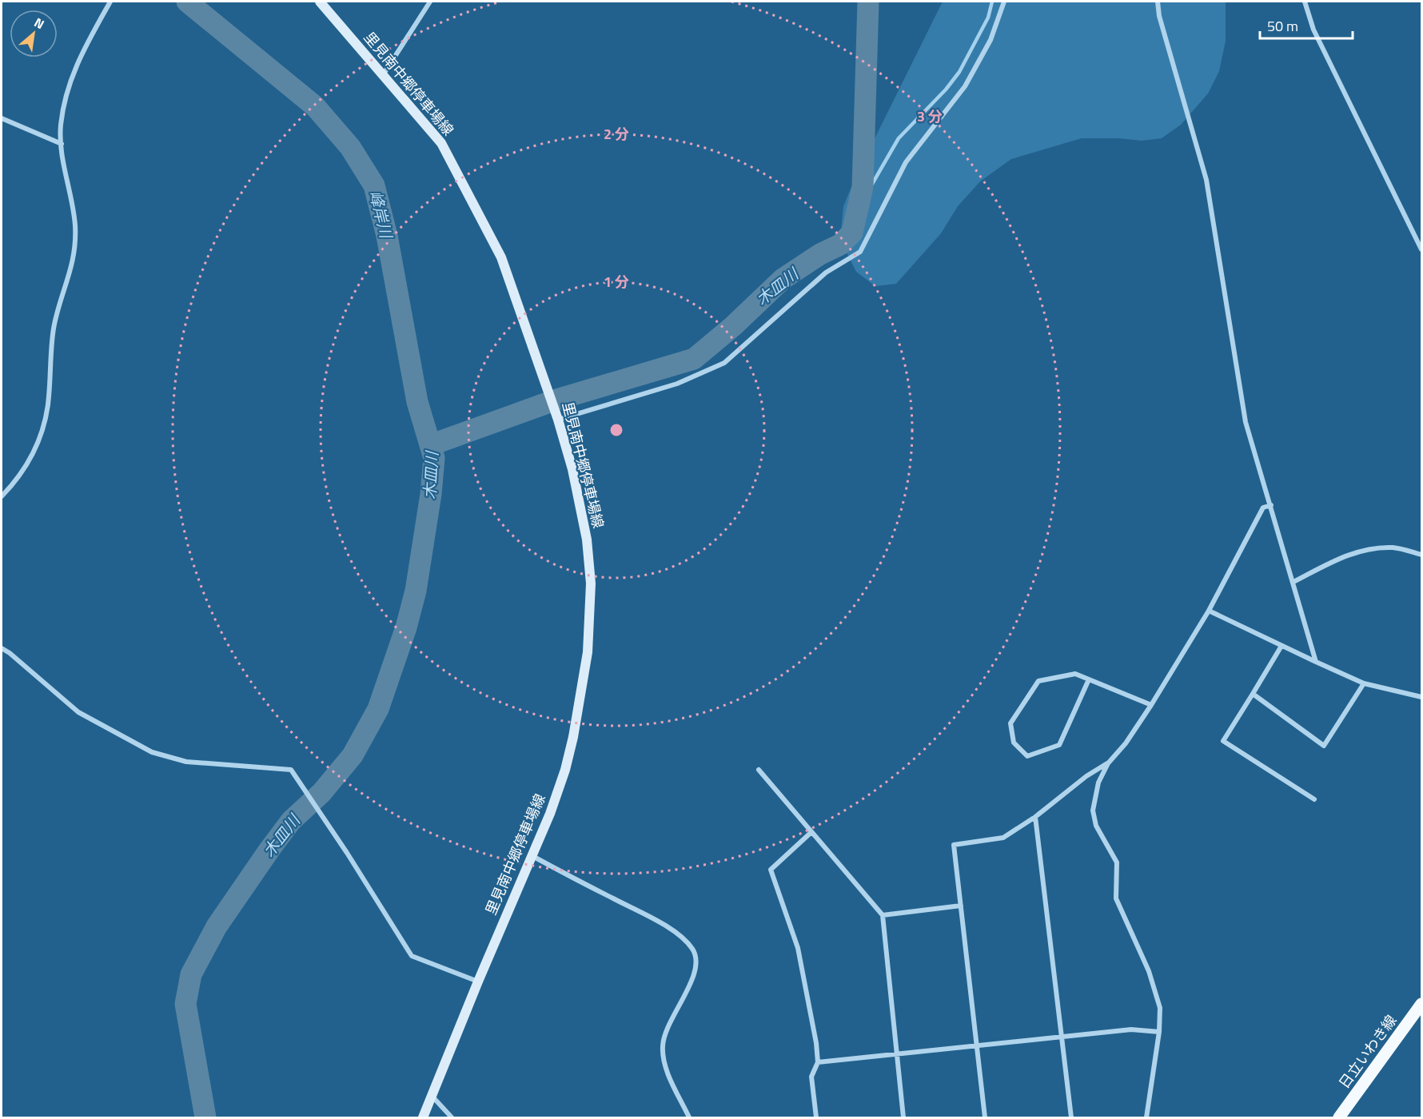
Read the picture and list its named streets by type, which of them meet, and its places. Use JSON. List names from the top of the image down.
{
  "streets": {
    "main road": ["里見南中郷停車場線", "日立いわき線"]
  },
  "water": ["峰岸川", "木皿川"],
  "scale_bar": "50 m",
  "north": "top right",
  "rings": ["3 分", "2 分", "1 分"]
}
